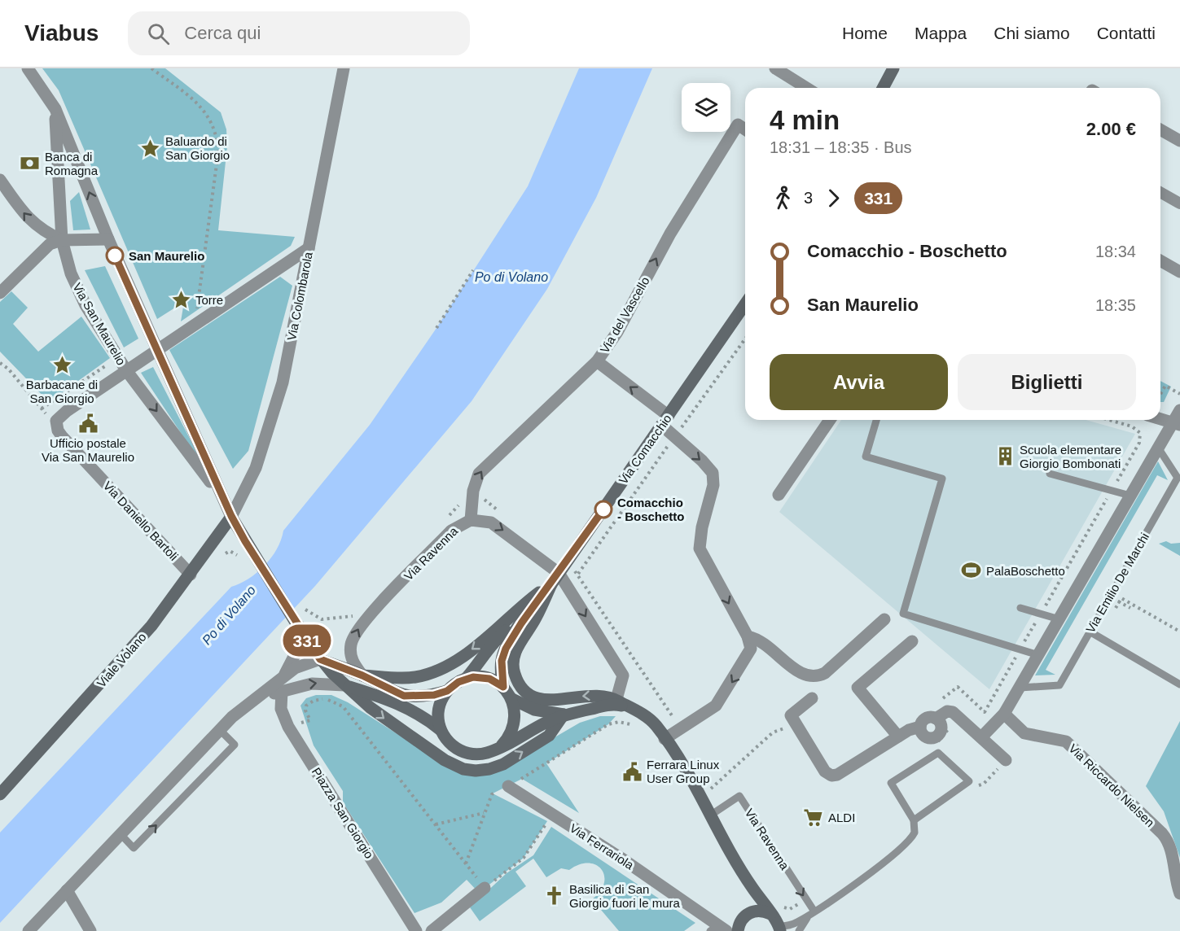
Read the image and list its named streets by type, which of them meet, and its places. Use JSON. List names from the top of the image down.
{
  "streets": {
    "main road": ["Via San Maurelio", "Via Comacchio", "Viale Volano"],
    "street": [
      "Via Colombarola",
      "Via del Vascello",
      "Via Daniello Bartoli",
      "Via Ravenna",
      "Via Riccardo Nielsen",
      "Piazza San Giorgio",
      "Via Ferrariola"
    ],
    "lane": ["Via Emilio De Marchi"]
  },
  "crossings": [
    ["Via Colombarola", "Via San Maurelio"],
    ["Via Colombarola", "Viale Volano"],
    ["Via del Vascello", "Via Ravenna"],
    ["Via San Maurelio", "Viale Volano"],
    ["Via Comacchio", "Via Ravenna"],
    ["Via Daniello Bartoli", "Viale Volano"]
  ],
  "one_way": ["Via del Vascello"],
  "water": ["Po di Volano"],
  "places": {
    "place": ["Baluardo di San Giorgio", "Torre", "Barbacane di San Giorgio"],
    "bank": ["Banca di Romagna"],
    "other": ["San Maurelio", "Comacchio - Boschetto"],
    "public building": ["Ufficio postale Via San Maurelio", "Ferrara Linux User Group"],
    "building": ["Scuola elementare Giorgio Bombonati"],
    "sports": ["PalaBoschetto"],
    "supermarket": ["ALDI"],
    "church": ["Basilica di San Giorgio fuori le mura"]
  },
  "lines": ["bus line 331"],
  "page": {
    "header": "Viabus",
    "search": "Cerca qui",
    "nav": [
      "Home",
      "Mappa",
      "Chi siamo",
      "Contatti"
    ],
    "on_map": "331",
    "heading": ["4 min", "18:31 – 18:35 · Bus", "2.00 €"],
    "legs": ["3", "331"],
    "list": [
      {
        "name": "Comacchio - Boschetto",
        "value": "18:34"
      },
      {
        "name": "San Maurelio",
        "value": "18:35"
      }
    ],
    "buttons": ["Avvia", "Biglietti"]
  }
}
